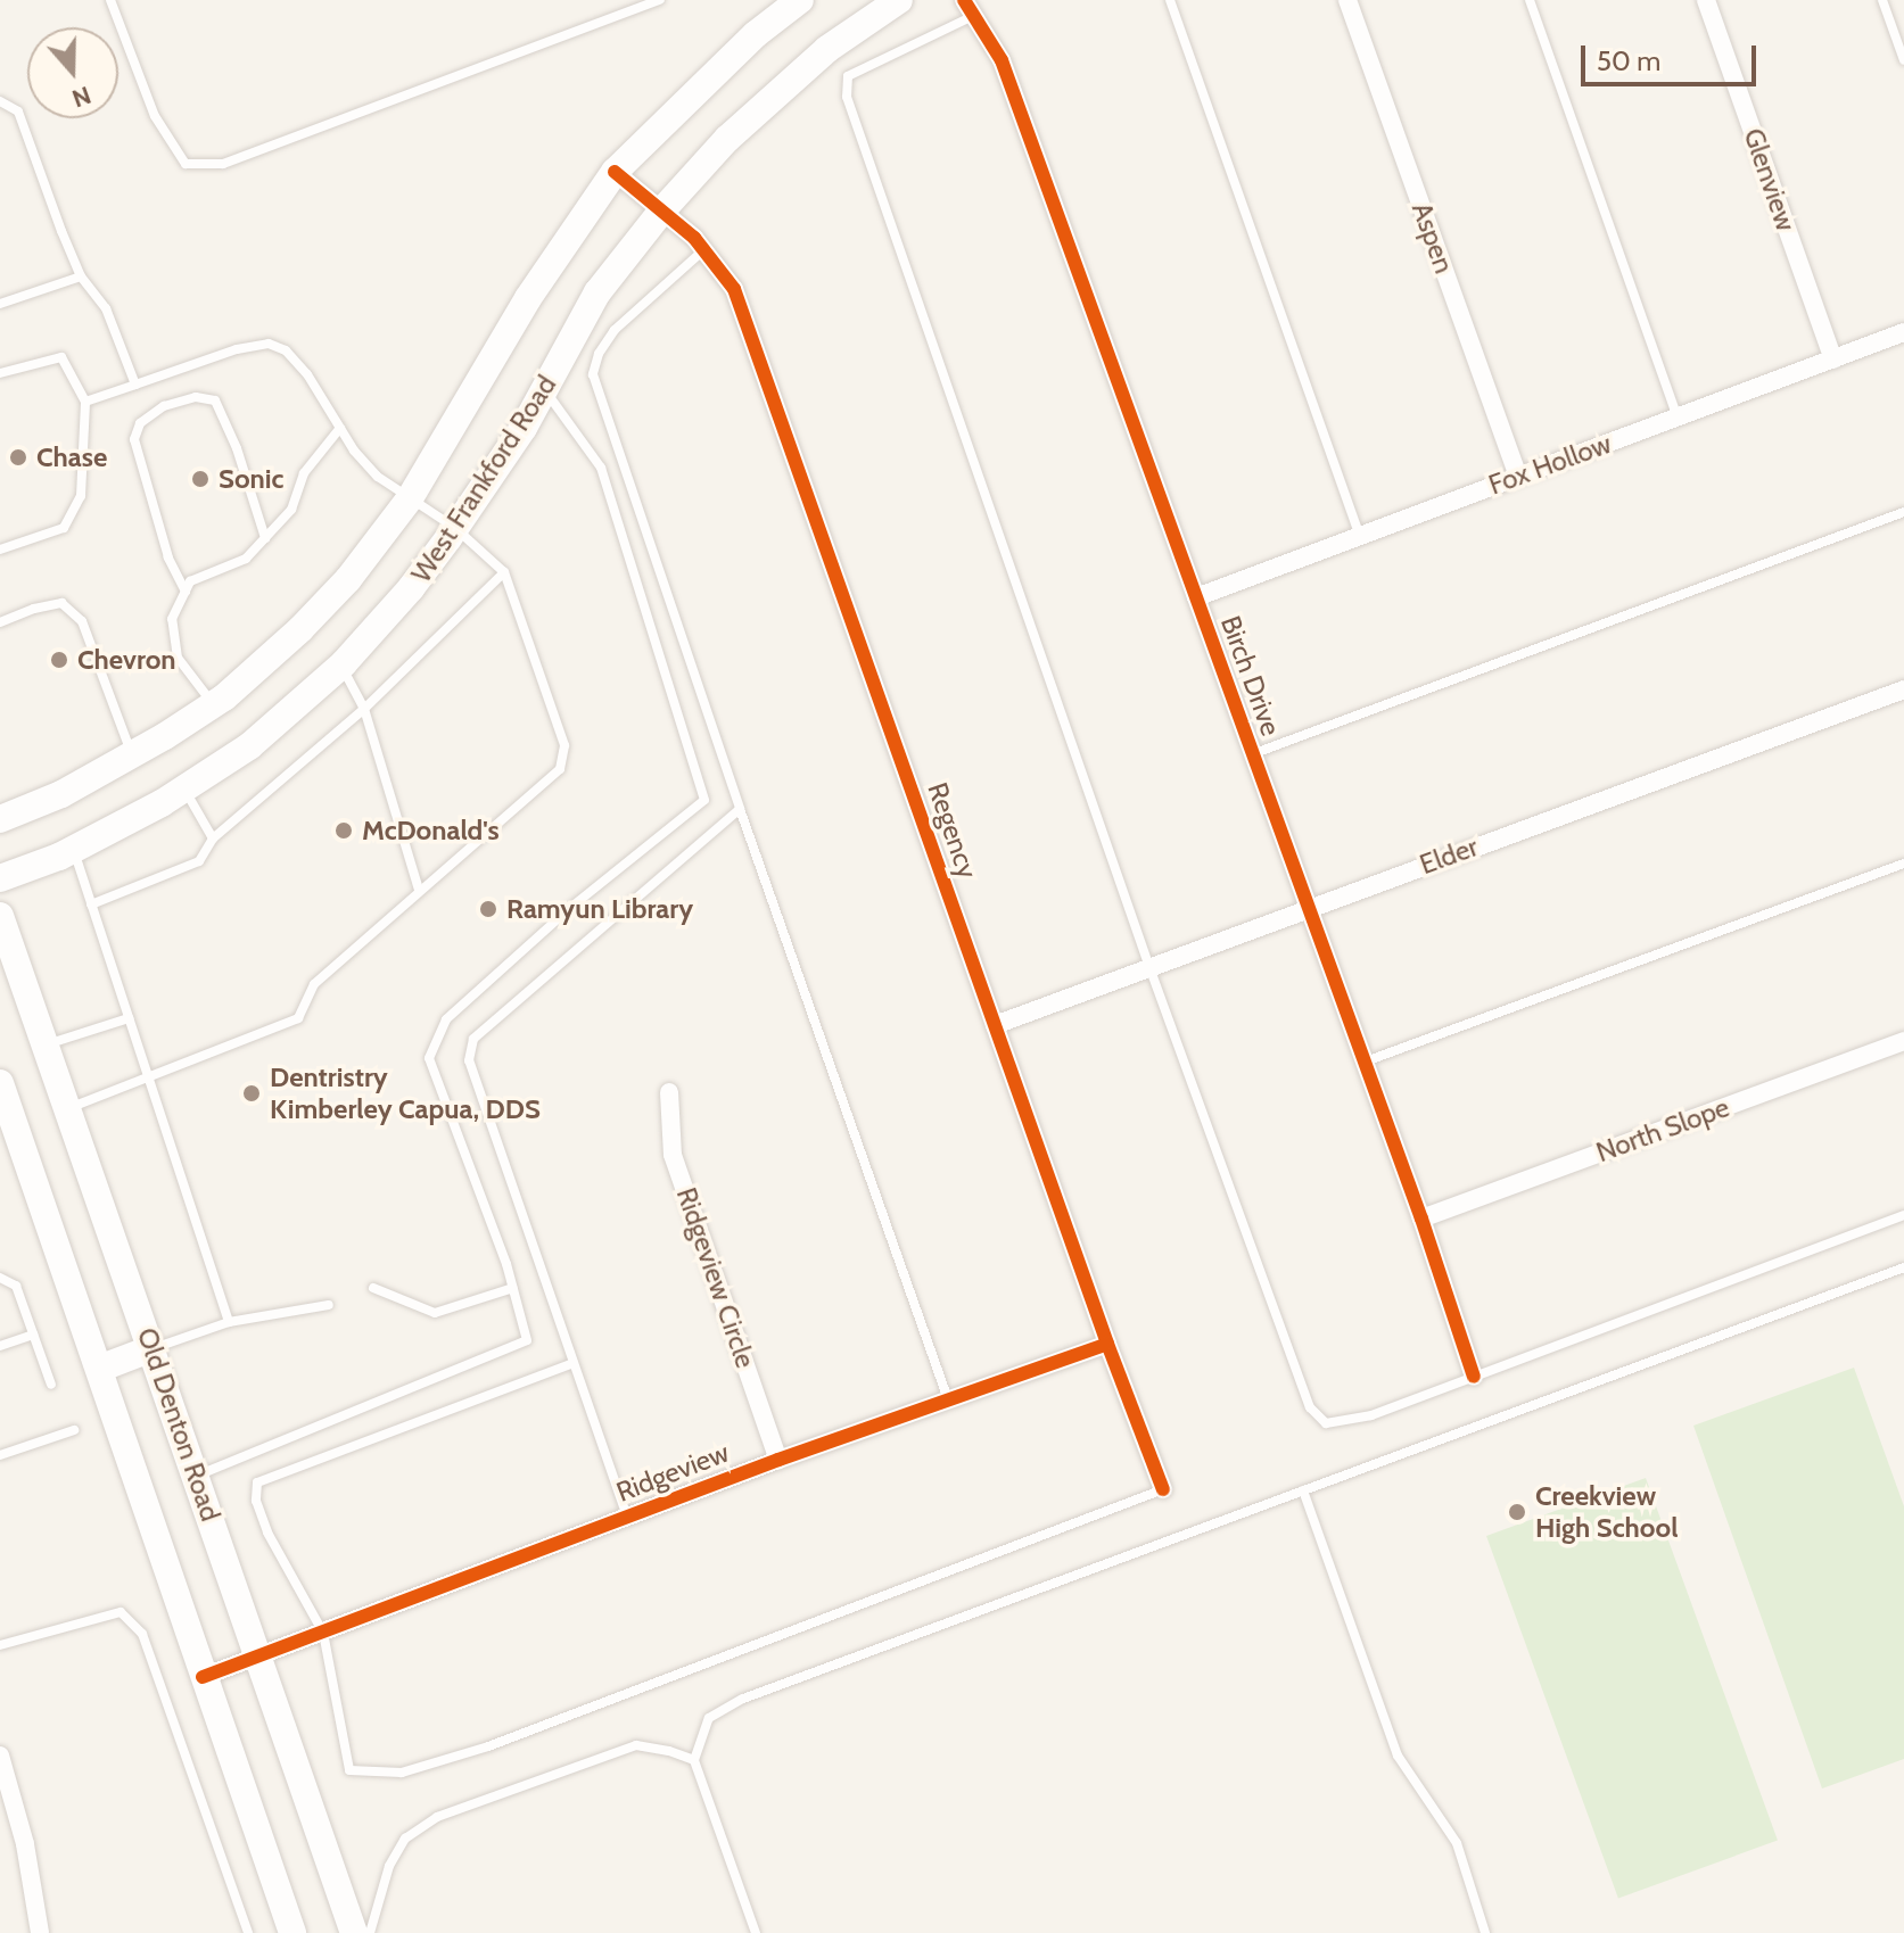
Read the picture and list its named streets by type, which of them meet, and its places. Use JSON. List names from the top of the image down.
{
  "streets": {
    "main road": ["West Frankford Road", "Old Denton Road"],
    "street": [
      "Glenview",
      "Aspen",
      "Fox Hollow",
      "Birch Drive",
      "Regency",
      "Elder",
      "North Slope",
      "Ridgeview Circle",
      "Ridgeview"
    ]
  },
  "crossings": [
    ["Glenview", "Fox Hollow"],
    ["Aspen", "Fox Hollow"],
    ["Fox Hollow", "Birch Drive"],
    ["West Frankford Road", "Regency"],
    ["Birch Drive", "Elder"],
    ["Birch Drive", "North Slope"],
    ["Regency", "Elder"],
    ["Regency", "Ridgeview"],
    ["Ridgeview Circle", "Ridgeview"],
    ["Old Denton Road", "Ridgeview"]
  ],
  "places": [
    "Chase",
    "Sonic",
    "Chevron",
    "McDonald's",
    "Ramyun Library",
    "Dentristry Kimberley Capua, DDS",
    "Creekview High School"
  ],
  "scale_bar": "50 m",
  "north": "bottom"
}
